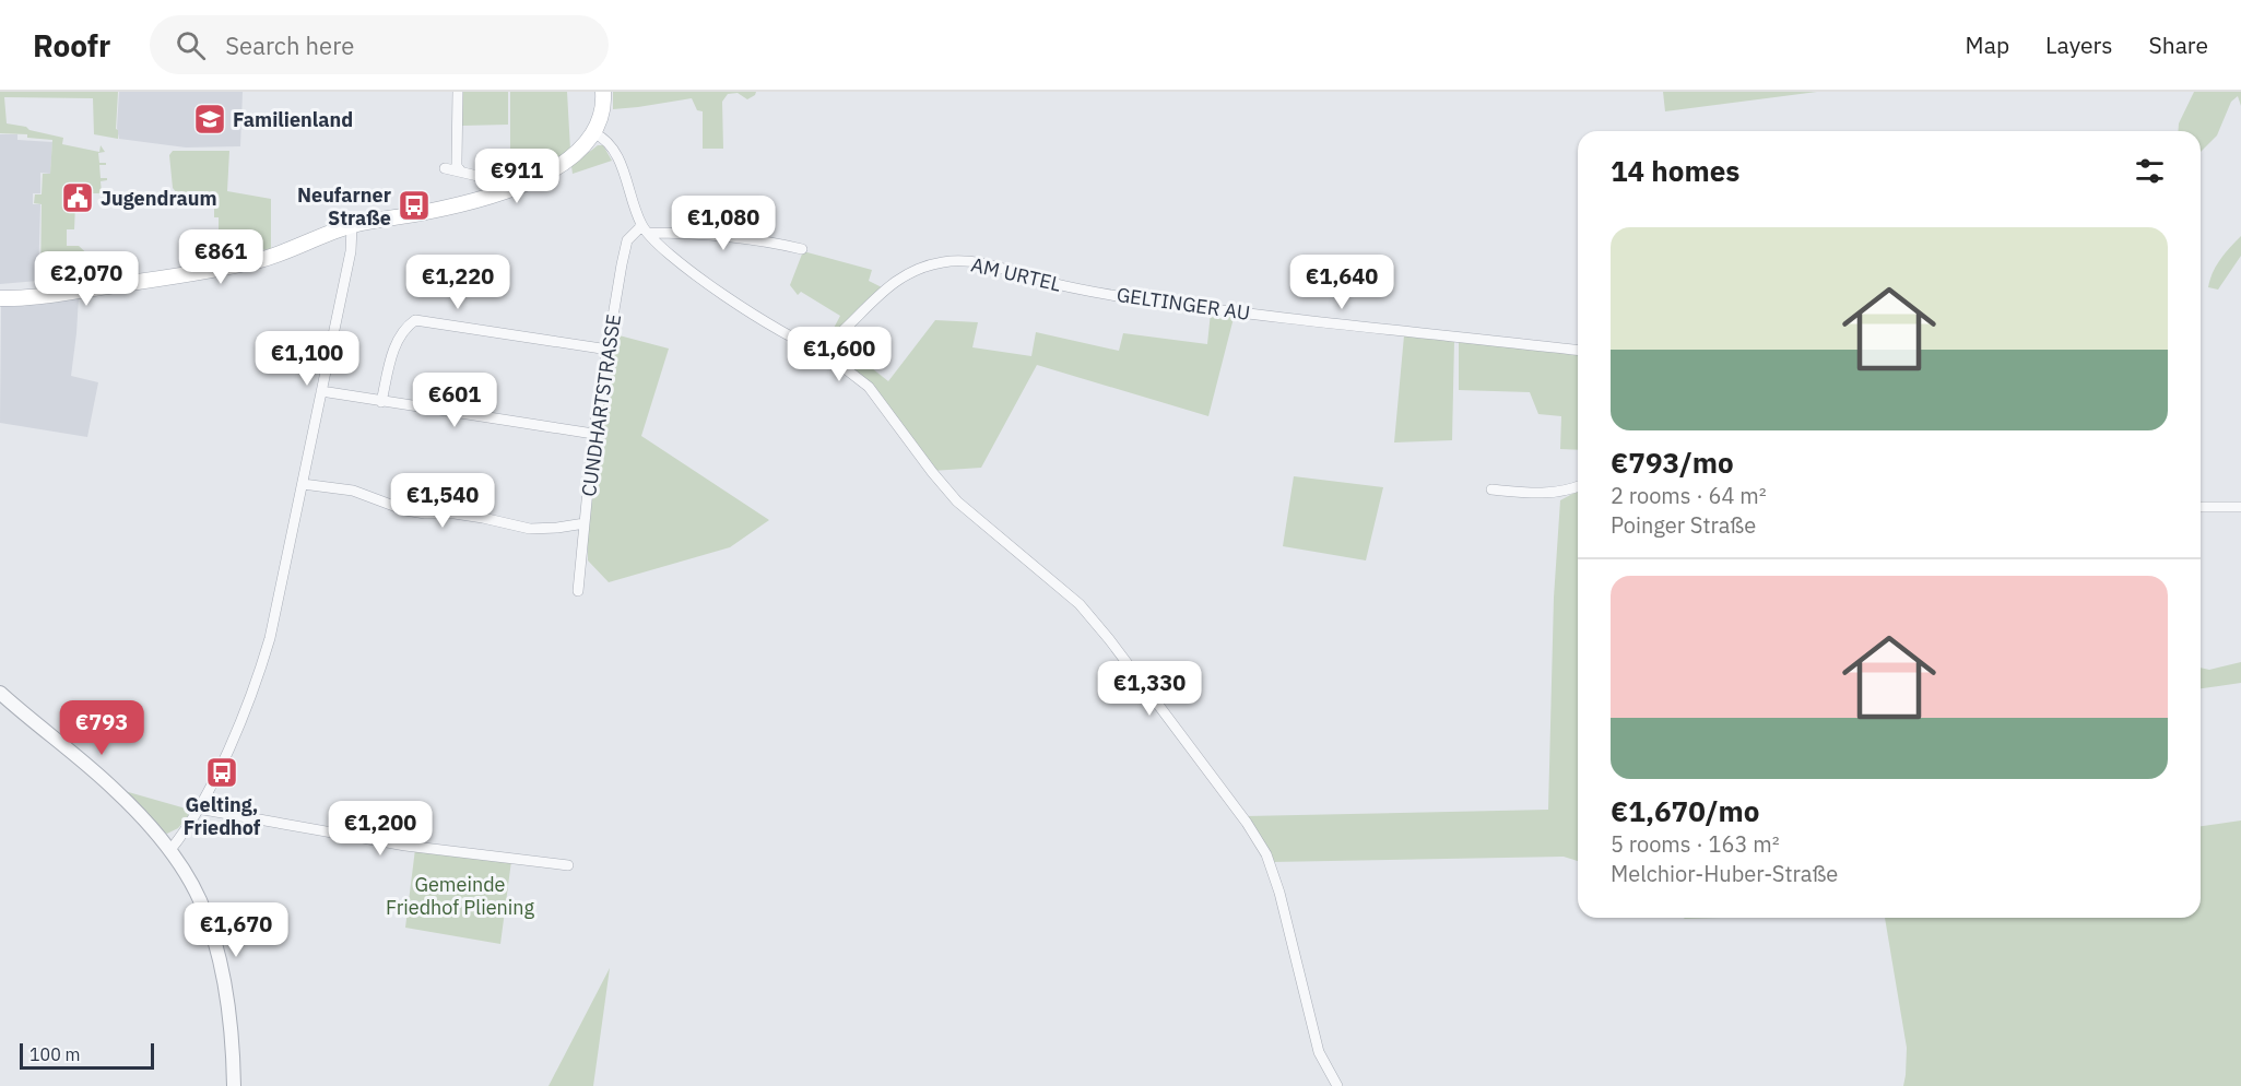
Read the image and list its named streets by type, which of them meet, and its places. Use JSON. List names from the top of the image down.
{
  "streets": {
    "street": ["AM URTEL", "GELTINGER AU", "CUNDHARTSTRASSE"]
  },
  "crossings": [
    ["AM URTEL", "GELTINGER AU"]
  ],
  "parks": ["Gemeinde Friedhof Pliening"],
  "places": {
    "school or university": ["Familienland"],
    "public building": ["Jugendraum"],
    "bus stop": ["Neufarner Straße", "Gelting, Friedhof"]
  },
  "scale_bar": "100 m",
  "page": {
    "header": "Roofr",
    "search": "Search here",
    "nav": ["Map", "Layers", "Share"],
    "heading": "14 homes",
    "price": [
      "€911",
      "€1,080",
      "€861",
      "€2,070",
      "€1,220",
      "€1,640",
      "€1,600",
      "€1,100",
      "€601",
      "€1,540",
      "€1,330",
      "€793",
      "€1,200",
      "€1,670"
    ],
    "list": [
      {
        "name": "€793/mo",
        "note": "2 rooms · 64 m² · Poinger Straße"
      },
      {
        "name": "€1,670/mo",
        "note": "5 rooms · 163 m² · Melchior-Huber-Straße"
      }
    ],
    "scale": "100 m"
  }
}
